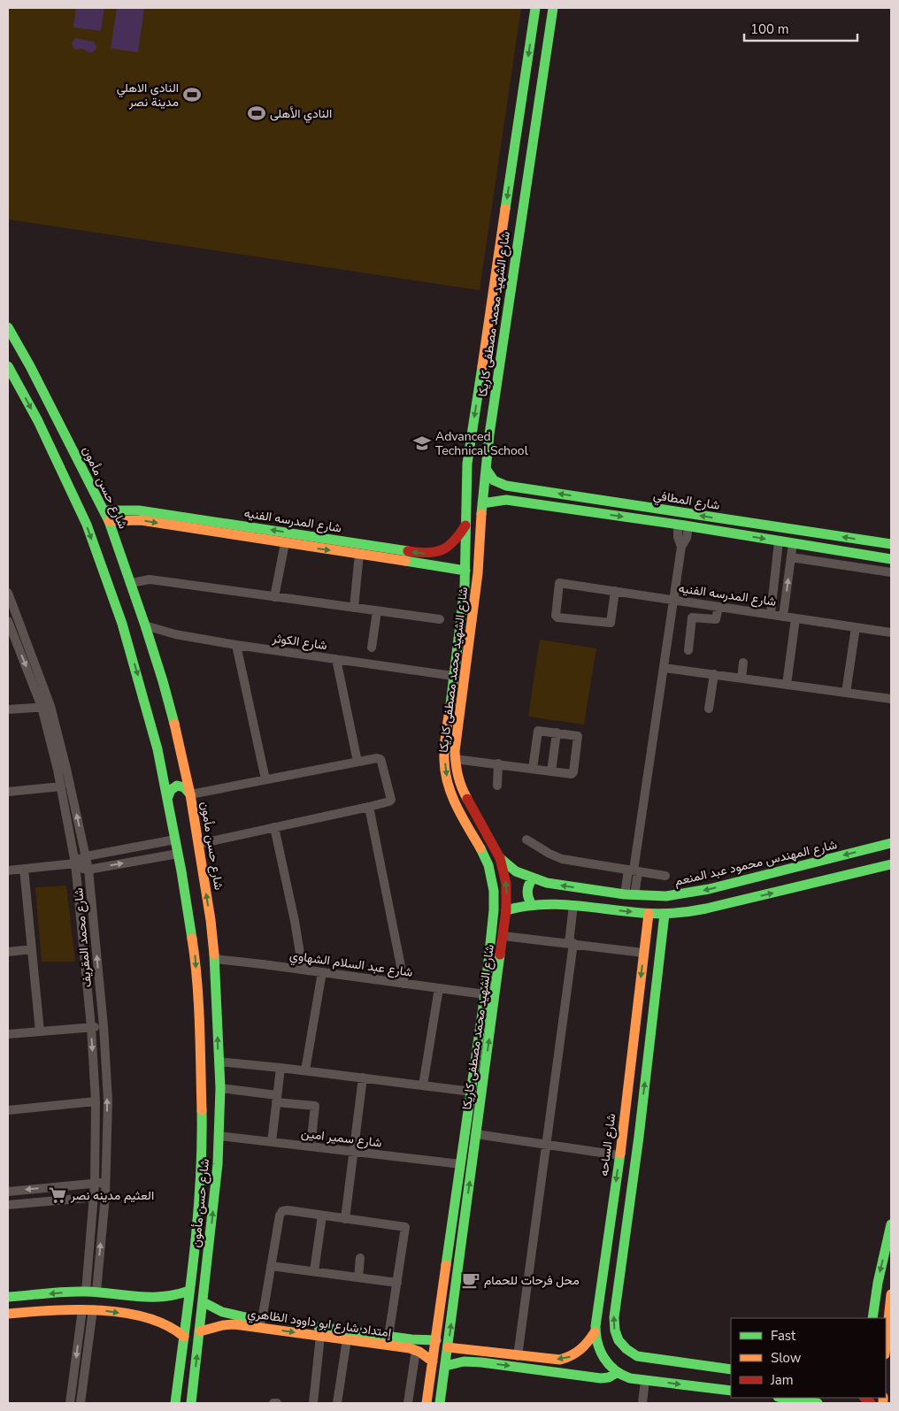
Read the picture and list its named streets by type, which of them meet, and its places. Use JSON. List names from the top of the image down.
{
  "streets": {
    "main road": [
      "شارع الشهيد محمد مصطفى كاريكا",
      "شارع حسن مأمون",
      "شارع المطافي",
      "شارع المدرسه الفنيه",
      "شارع المهندس محمود عبد المنعم",
      "شارع الساحه",
      "إمتداد شارع ابو داوود الظاهري"
    ],
    "street": [
      "شارع الكوثر",
      "شارع محمد المقريف",
      "شارع عبد السلام الشهاوي",
      "شارع سمير امين"
    ]
  },
  "crossings": [
    ["شارع الشهيد محمد مصطفى كاريكا", "شارع المطافي"],
    ["شارع الشهيد محمد مصطفى كاريكا", "شارع المدرسه الفنيه"],
    ["شارع الشهيد محمد مصطفى كاريكا", "شارع الكوثر"],
    ["شارع الشهيد محمد مصطفى كاريكا", "شارع المهندس محمود عبد المنعم"],
    ["شارع الشهيد محمد مصطفى كاريكا", "شارع عبد السلام الشهاوي"],
    ["شارع الشهيد محمد مصطفى كاريكا", "شارع سمير امين"],
    ["شارع الشهيد محمد مصطفى كاريكا", "إمتداد شارع ابو داوود الظاهري"],
    ["شارع حسن مأمون", "شارع المدرسه الفنيه"],
    ["شارع حسن مأمون", "شارع الكوثر"],
    ["شارع حسن مأمون", "شارع عبد السلام الشهاوي"],
    ["شارع حسن مأمون", "شارع سمير امين"],
    ["شارع حسن مأمون", "إمتداد شارع ابو داوود الظاهري"]
  ],
  "places": {
    "sports": ["النادي الاهلي مدينة نصر", "النادي الأهلى"],
    "school or university": ["Advanced Technical School"],
    "supermarket": ["العثيم مدينه نصر"],
    "cafe": ["محل فرحات للحمام"]
  },
  "legend": ["Fast", "Slow", "Jam"],
  "scale_bar": "100 m"
}
